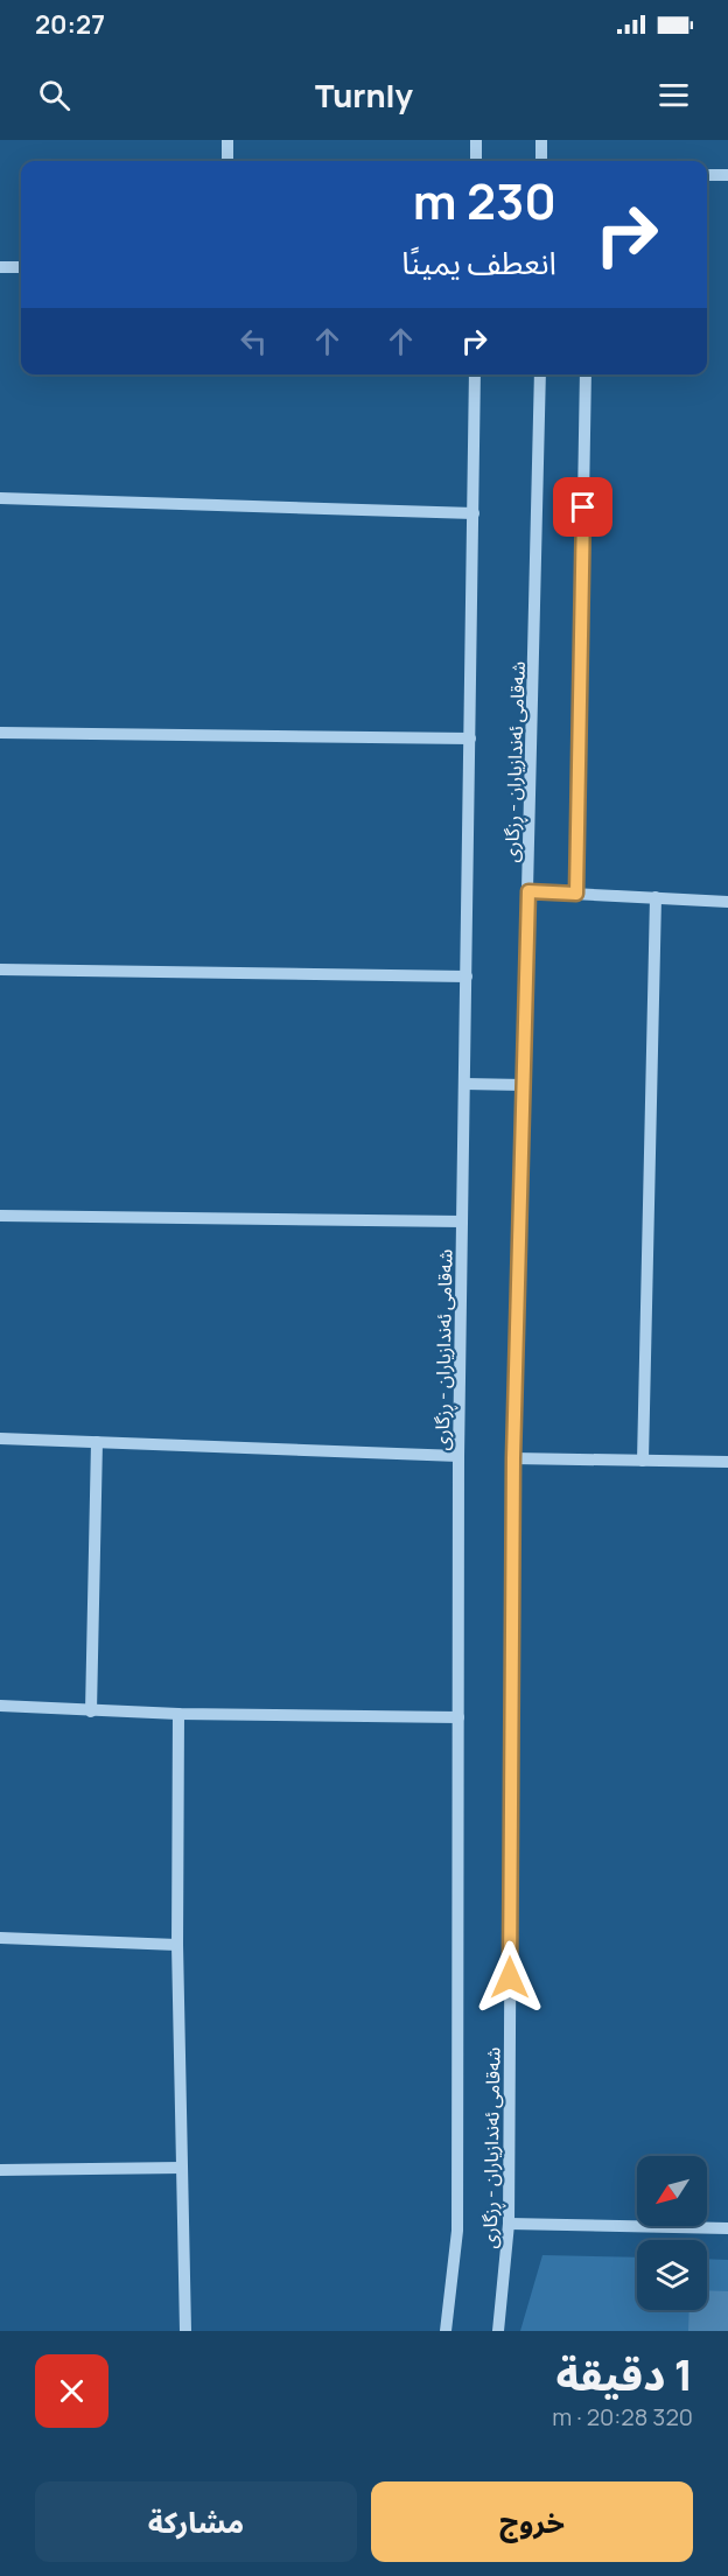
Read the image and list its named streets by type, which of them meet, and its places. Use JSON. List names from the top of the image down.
{
  "streets": {
    "street": ["شەقامی ئەندازیاران - ڕزگاری"]
  },
  "north": "bottom left",
  "page": {
    "status": "20:27",
    "header": "Turnly",
    "turn": ["230 m", "انعطف يمينًا"],
    "heading": ["1 دقيقة", "320 m · 20:28"],
    "buttons": ["خروج", "مشاركة"]
  }
}
